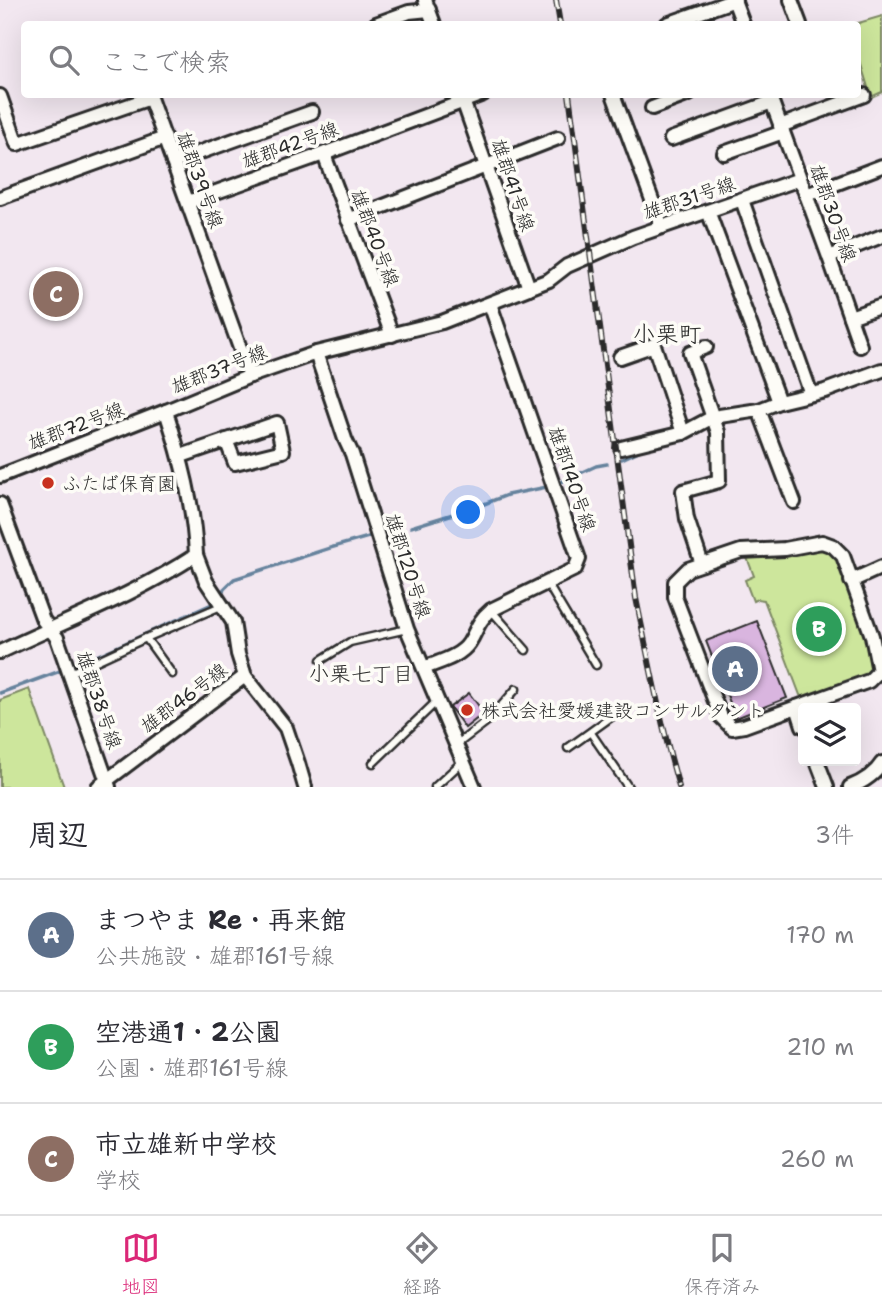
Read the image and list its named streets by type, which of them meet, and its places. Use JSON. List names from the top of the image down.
{
  "streets": {
    "street": [
      "雄郡42号線",
      "雄郡39号線",
      "雄郡41号線",
      "雄郡31号線",
      "雄郡30号線",
      "雄郡40号線",
      "雄郡37号線",
      "雄郡72号線",
      "雄郡140号線",
      "雄郡120号線",
      "雄郡46号線",
      "雄郡38号線"
    ]
  },
  "crossings": [
    ["雄郡42号線", "雄郡39号線"],
    ["雄郡42号線", "雄郡41号線"],
    ["雄郡42号線", "雄郡40号線"],
    ["雄郡39号線", "雄郡37号線"],
    ["雄郡41号線", "雄郡37号線"],
    ["雄郡31号線", "雄郡30号線"],
    ["雄郡31号線", "雄郡37号線"],
    ["雄郡40号線", "雄郡37号線"],
    ["雄郡37号線", "雄郡72号線"],
    ["雄郡37号線", "雄郡140号線"],
    ["雄郡37号線", "雄郡120号線"],
    ["雄郡37号線", "雄郡46号線"],
    ["雄郡140号線", "雄郡120号線"],
    ["雄郡46号線", "雄郡38号線"]
  ],
  "districts": ["小栗町", "小栗七丁目"],
  "places": ["ふたば保育園", "株式会社愛媛建設コンサルタント"],
  "page": {
    "search": "ここで検索",
    "pins": ["C", "B", "A"],
    "heading": ["周辺", "3件"],
    "list": [
      {
        "mark": "A",
        "name": "まつやま Re・再来館",
        "note": "公共施設 · 雄郡161号線",
        "value": "170 m"
      },
      {
        "mark": "B",
        "name": "空港通1・2公園",
        "note": "公園 · 雄郡161号線",
        "value": "210 m"
      },
      {
        "mark": "C",
        "name": "市立雄新中学校",
        "note": "学校",
        "value": "260 m"
      }
    ],
    "nav": ["地図", "経路", "保存済み"]
  }
}
